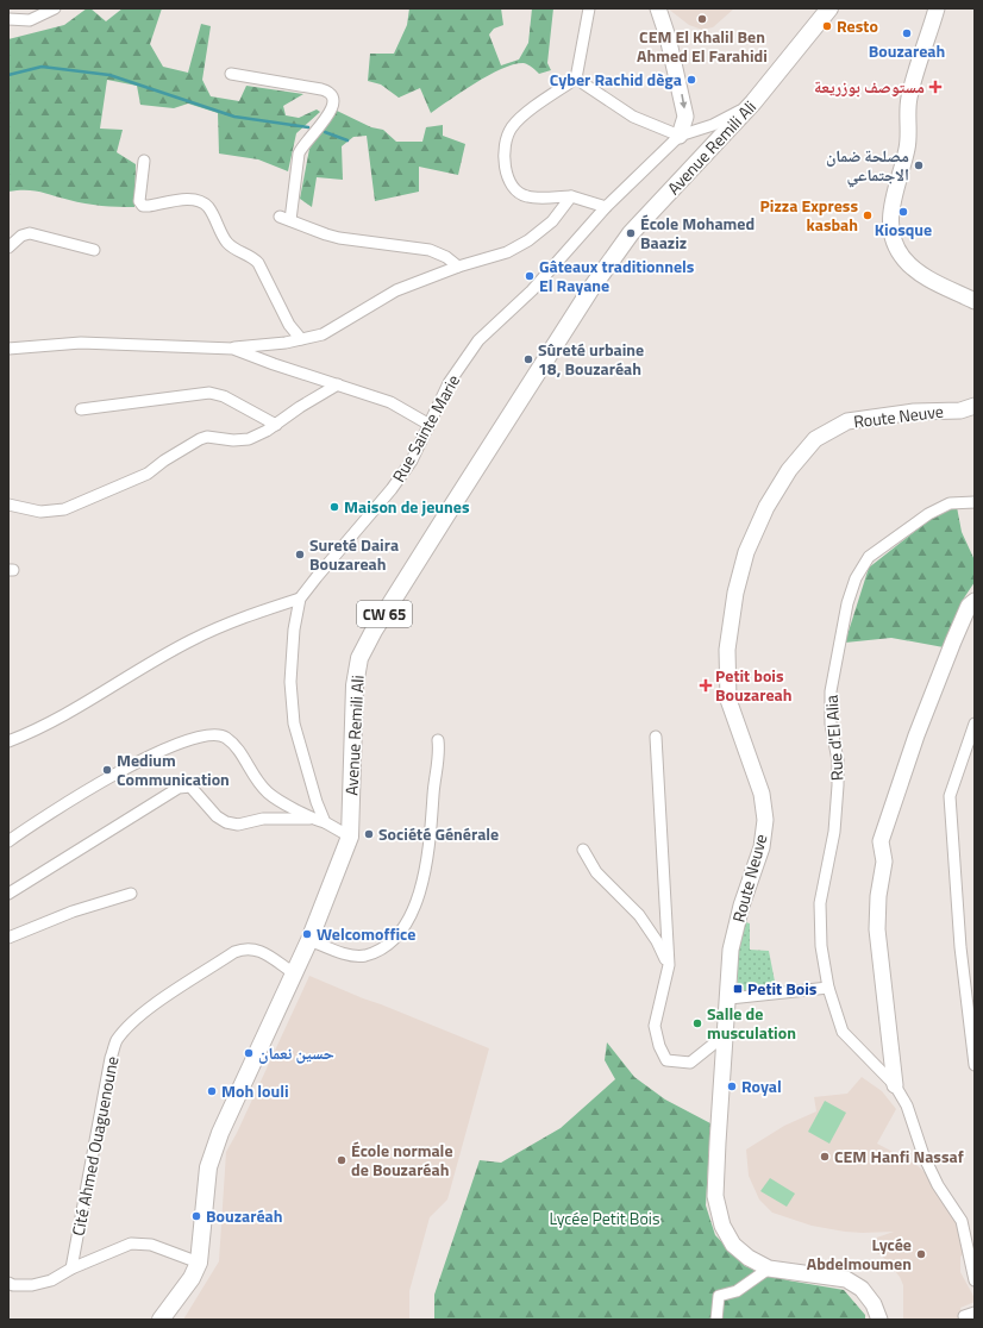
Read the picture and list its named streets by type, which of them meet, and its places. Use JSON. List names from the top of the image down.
{
  "streets": {
    "main road": ["Avenue Remili Ali", "Route Neuve", "CW 65"],
    "street": ["Rue Sainte Marie", "Rue d'El Alia", "Cité Ahmed Ouaguenoune"]
  },
  "crossings": [
    ["Avenue Remili Ali", "Rue Sainte Marie"],
    ["Avenue Remili Ali", "Cité Ahmed Ouaguenoune"]
  ],
  "parks": ["Lycée Petit Bois"],
  "places": {
    "other": [
      "CEM El Khalil Ben Ahmed El Farahidi",
      "Resto",
      "Bouzareah",
      "Cyber Rachid dèga",
      "مصلحة ضمان الاجتماعي",
      "Kiosque",
      "Pizza Express kasbah",
      "École Mohamed Baaziz",
      "Gâteaux traditionnels El Rayane",
      "Sûreté urbaine 18, Bouzaréah",
      "Maison de jeunes",
      "Sureté Daira Bouzareah",
      "Medium Communication",
      "Société Générale",
      "Welcomoffice",
      "Salle de musculation",
      "حسين نعمان",
      "Royal",
      "Moh louli",
      "CEM Hanfi Nassaf",
      "École normale de Bouzaréah",
      "Bouzaréah",
      "Lycée Abdelmoumen"
    ],
    "health": ["مستوصف بوزريعة", "Petit bois Bouzareah"],
    "transit": ["Petit Bois"]
  }
}
